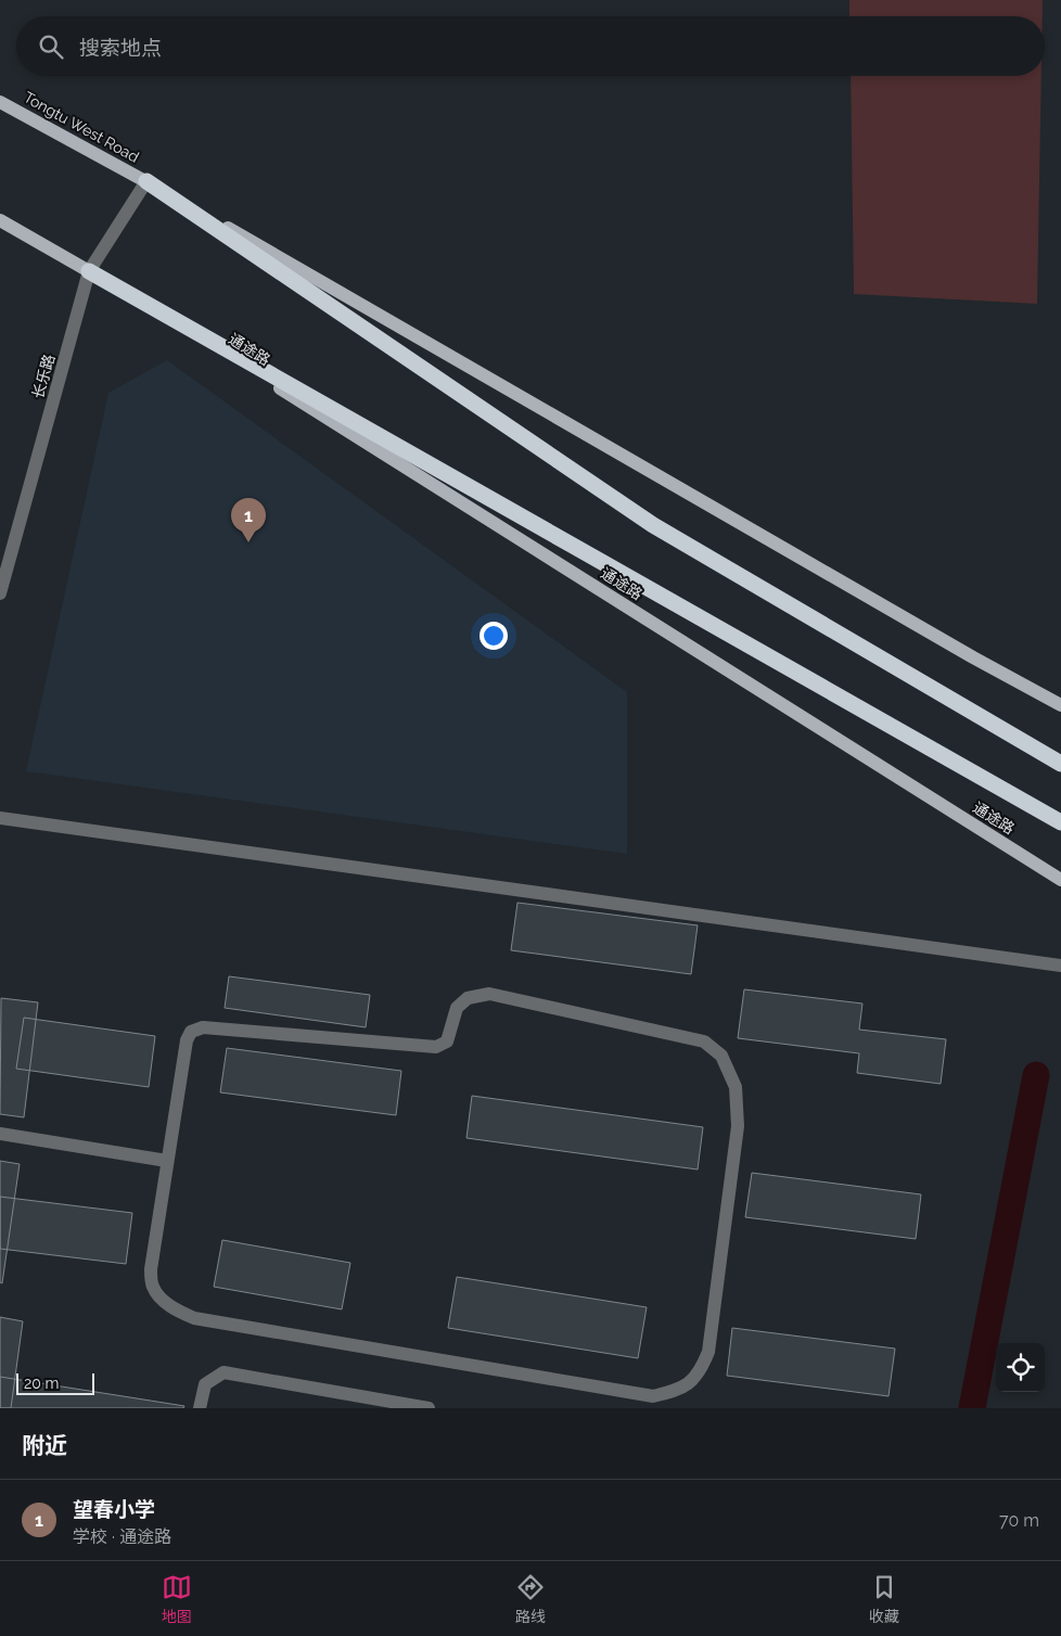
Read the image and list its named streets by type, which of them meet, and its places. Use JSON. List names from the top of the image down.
{
  "streets": {
    "main road": ["Tongtu West Road", "通途路"],
    "street": ["长乐路"]
  },
  "crossings": [
    ["Tongtu West Road", "长乐路"]
  ],
  "scale_bar": "20 m",
  "page": {
    "search": "搜索地点",
    "pins": "1",
    "scale": "20 m",
    "heading": "附近",
    "list": [
      {
        "mark": "1",
        "name": "望春小学",
        "note": "学校 · 通途路",
        "value": "70 m"
      }
    ],
    "nav": ["地图", "路线", "收藏"]
  }
}
